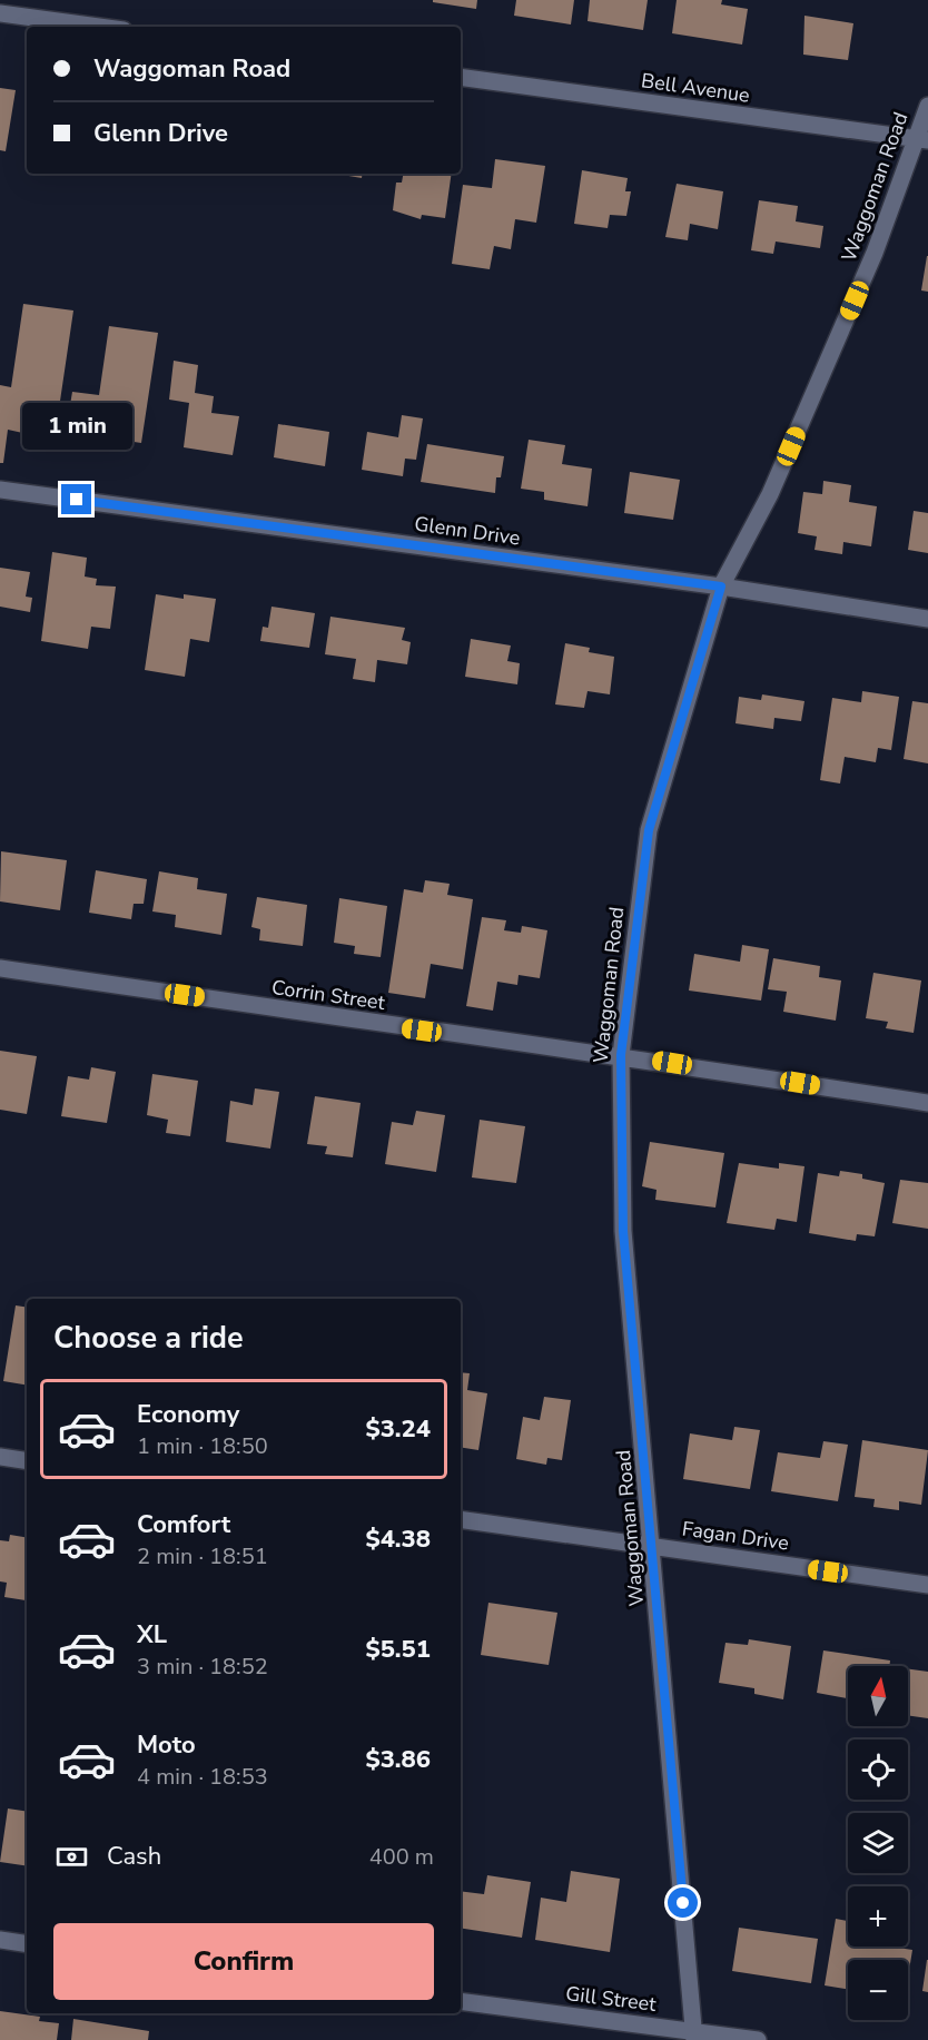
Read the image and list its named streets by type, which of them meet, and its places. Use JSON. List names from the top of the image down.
{
  "streets": {
    "street": [
      "Bell Avenue",
      "Waggoman Road",
      "Glenn Drive",
      "Corrin Street",
      "Fagan Drive",
      "Gill Street"
    ]
  },
  "crossings": [
    ["Bell Avenue", "Waggoman Road"],
    ["Waggoman Road", "Glenn Drive"],
    ["Waggoman Road", "Corrin Street"],
    ["Waggoman Road", "Fagan Drive"],
    ["Waggoman Road", "Gill Street"]
  ],
  "north": "top",
  "page": {
    "banner": ["Waggoman Road", "Glenn Drive"],
    "bubble": "1 min",
    "heading": "Choose a ride",
    "list": [
      {
        "name": "Economy",
        "note": "1 min · 18:50",
        "value": "$3.24"
      },
      {
        "name": "Comfort",
        "note": "2 min · 18:51",
        "value": "$4.38"
      },
      {
        "name": "XL",
        "note": "3 min · 18:52",
        "value": "$5.51"
      },
      {
        "name": "Moto",
        "note": "4 min · 18:53",
        "value": "$3.86"
      }
    ],
    "map_buttons": ["+", "−"],
    "pay": ["Cash", "400 m"],
    "buttons": "Confirm"
  }
}
